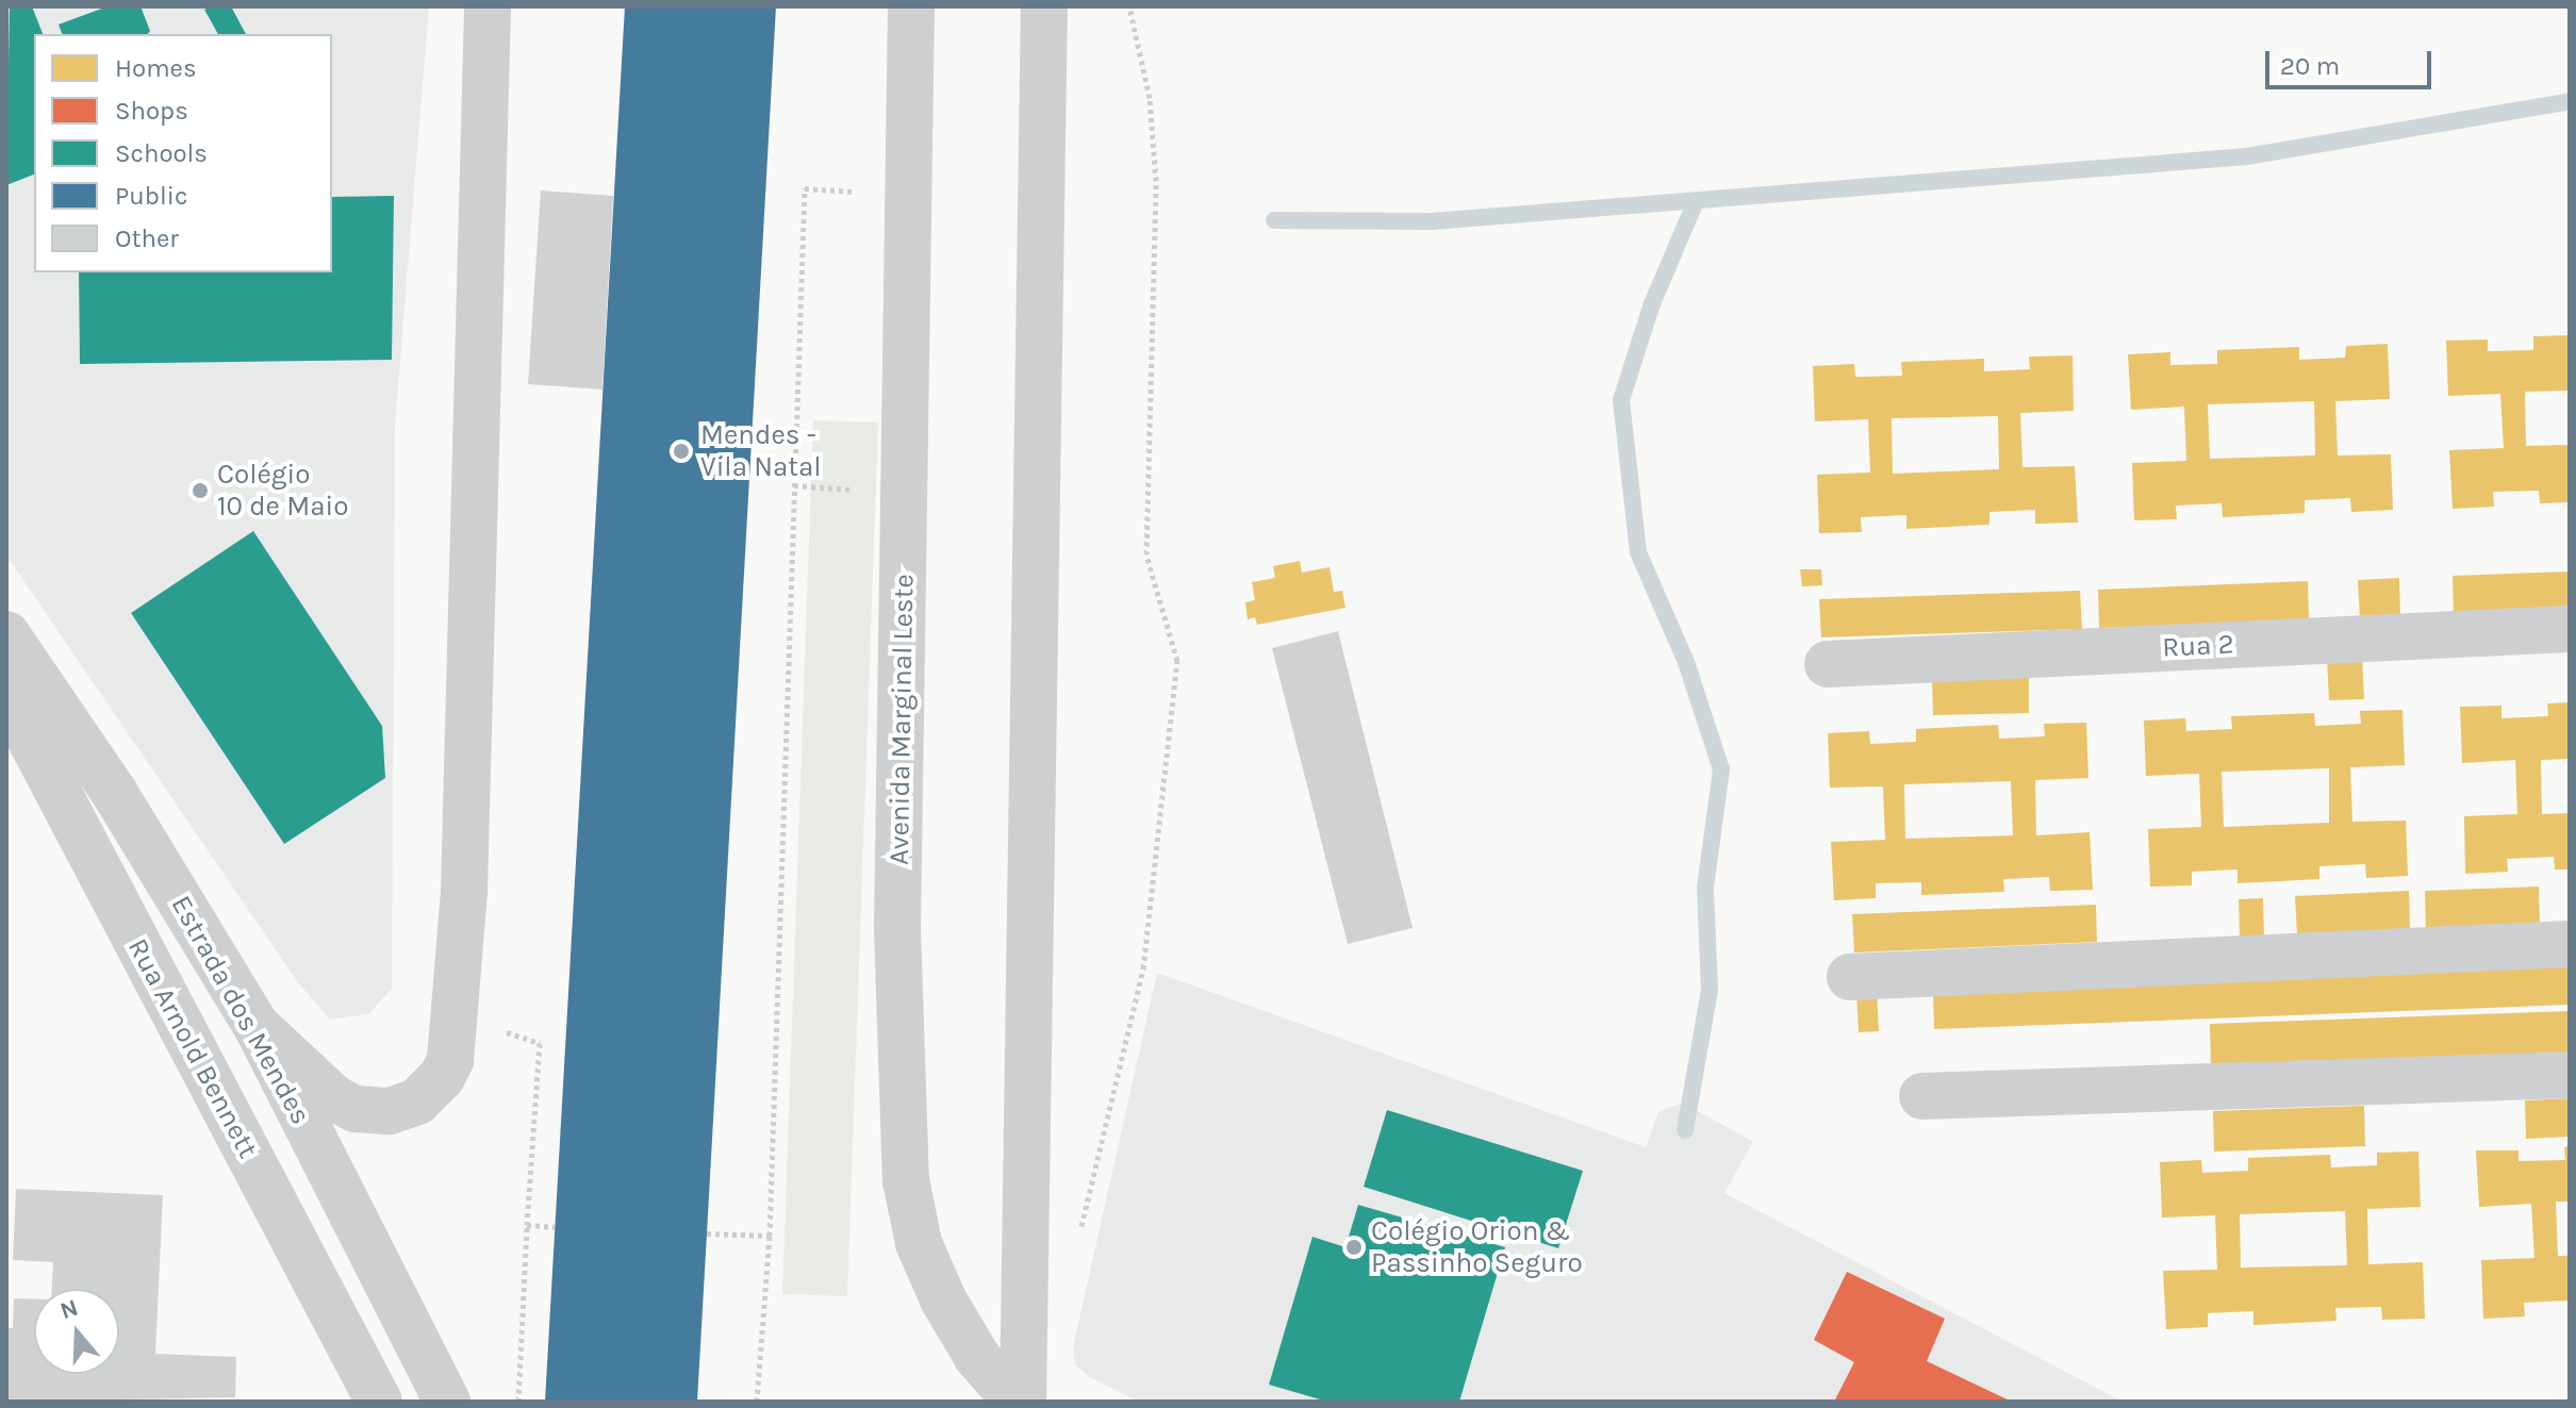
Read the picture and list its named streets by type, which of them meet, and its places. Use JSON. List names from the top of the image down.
{
  "streets": {
    "street": [
      "Rua 2",
      "Avenida Marginal Leste",
      "Estrada dos Mendes",
      "Rua Arnold Bennett"
    ]
  },
  "places": ["Mendes - Vila Natal", "Colégio 10 de Maio", "Colégio Orion & Passinho Seguro"],
  "legend": [
    "Homes",
    "Shops",
    "Schools",
    "Public",
    "Other"
  ],
  "scale_bar": "20 m",
  "north": "top"
}
